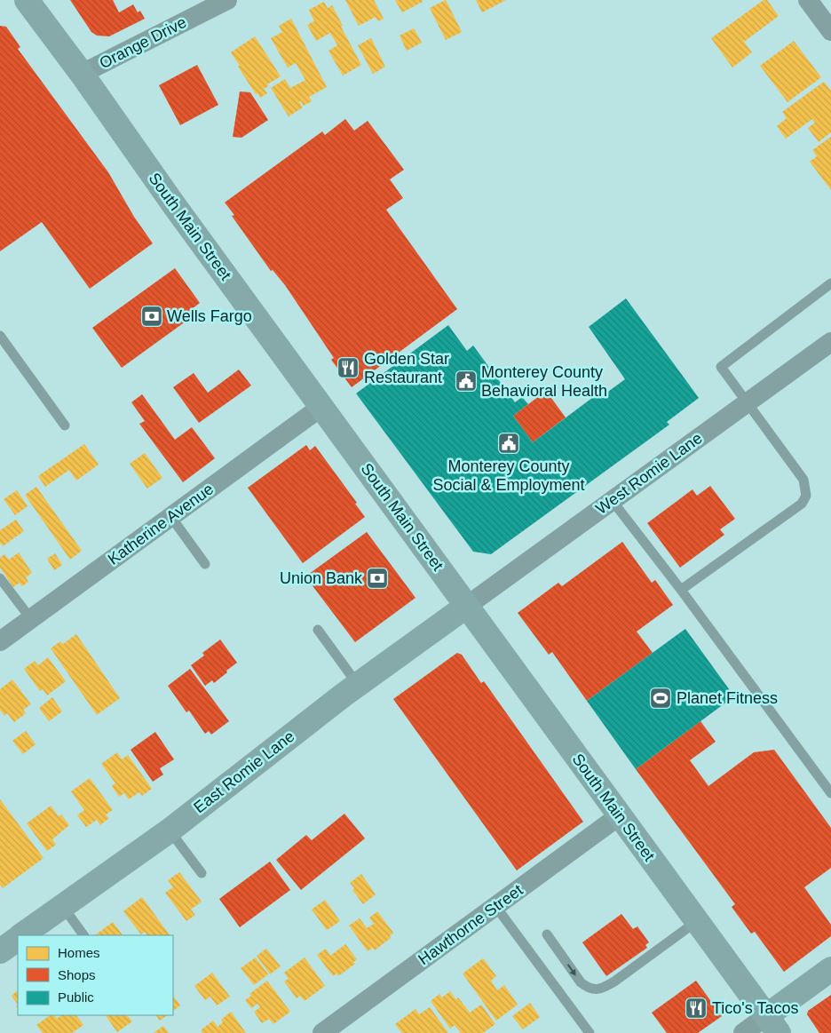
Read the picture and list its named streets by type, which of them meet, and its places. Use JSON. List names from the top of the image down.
{
  "streets": {
    "main road": ["South Main Street", "East Romie Lane"],
    "street": [
      "Orange Drive",
      "West Romie Lane",
      "Katherine Avenue",
      "Hawthorne Street"
    ]
  },
  "crossings": [
    ["Orange Drive", "South Main Street"],
    ["South Main Street", "West Romie Lane"],
    ["South Main Street", "Katherine Avenue"],
    ["South Main Street", "East Romie Lane"],
    ["South Main Street", "Hawthorne Street"],
    ["West Romie Lane", "East Romie Lane"]
  ],
  "places": {
    "bank": ["Wells Fargo", "Union Bank"],
    "restaurant": ["Golden Star Restaurant", "Tico's Tacos"],
    "public building": ["Monterey County Behavioral Health", "Monterey County Social & Employment"],
    "sports": ["Planet Fitness"]
  },
  "legend": ["Homes", "Shops", "Public"]
}
